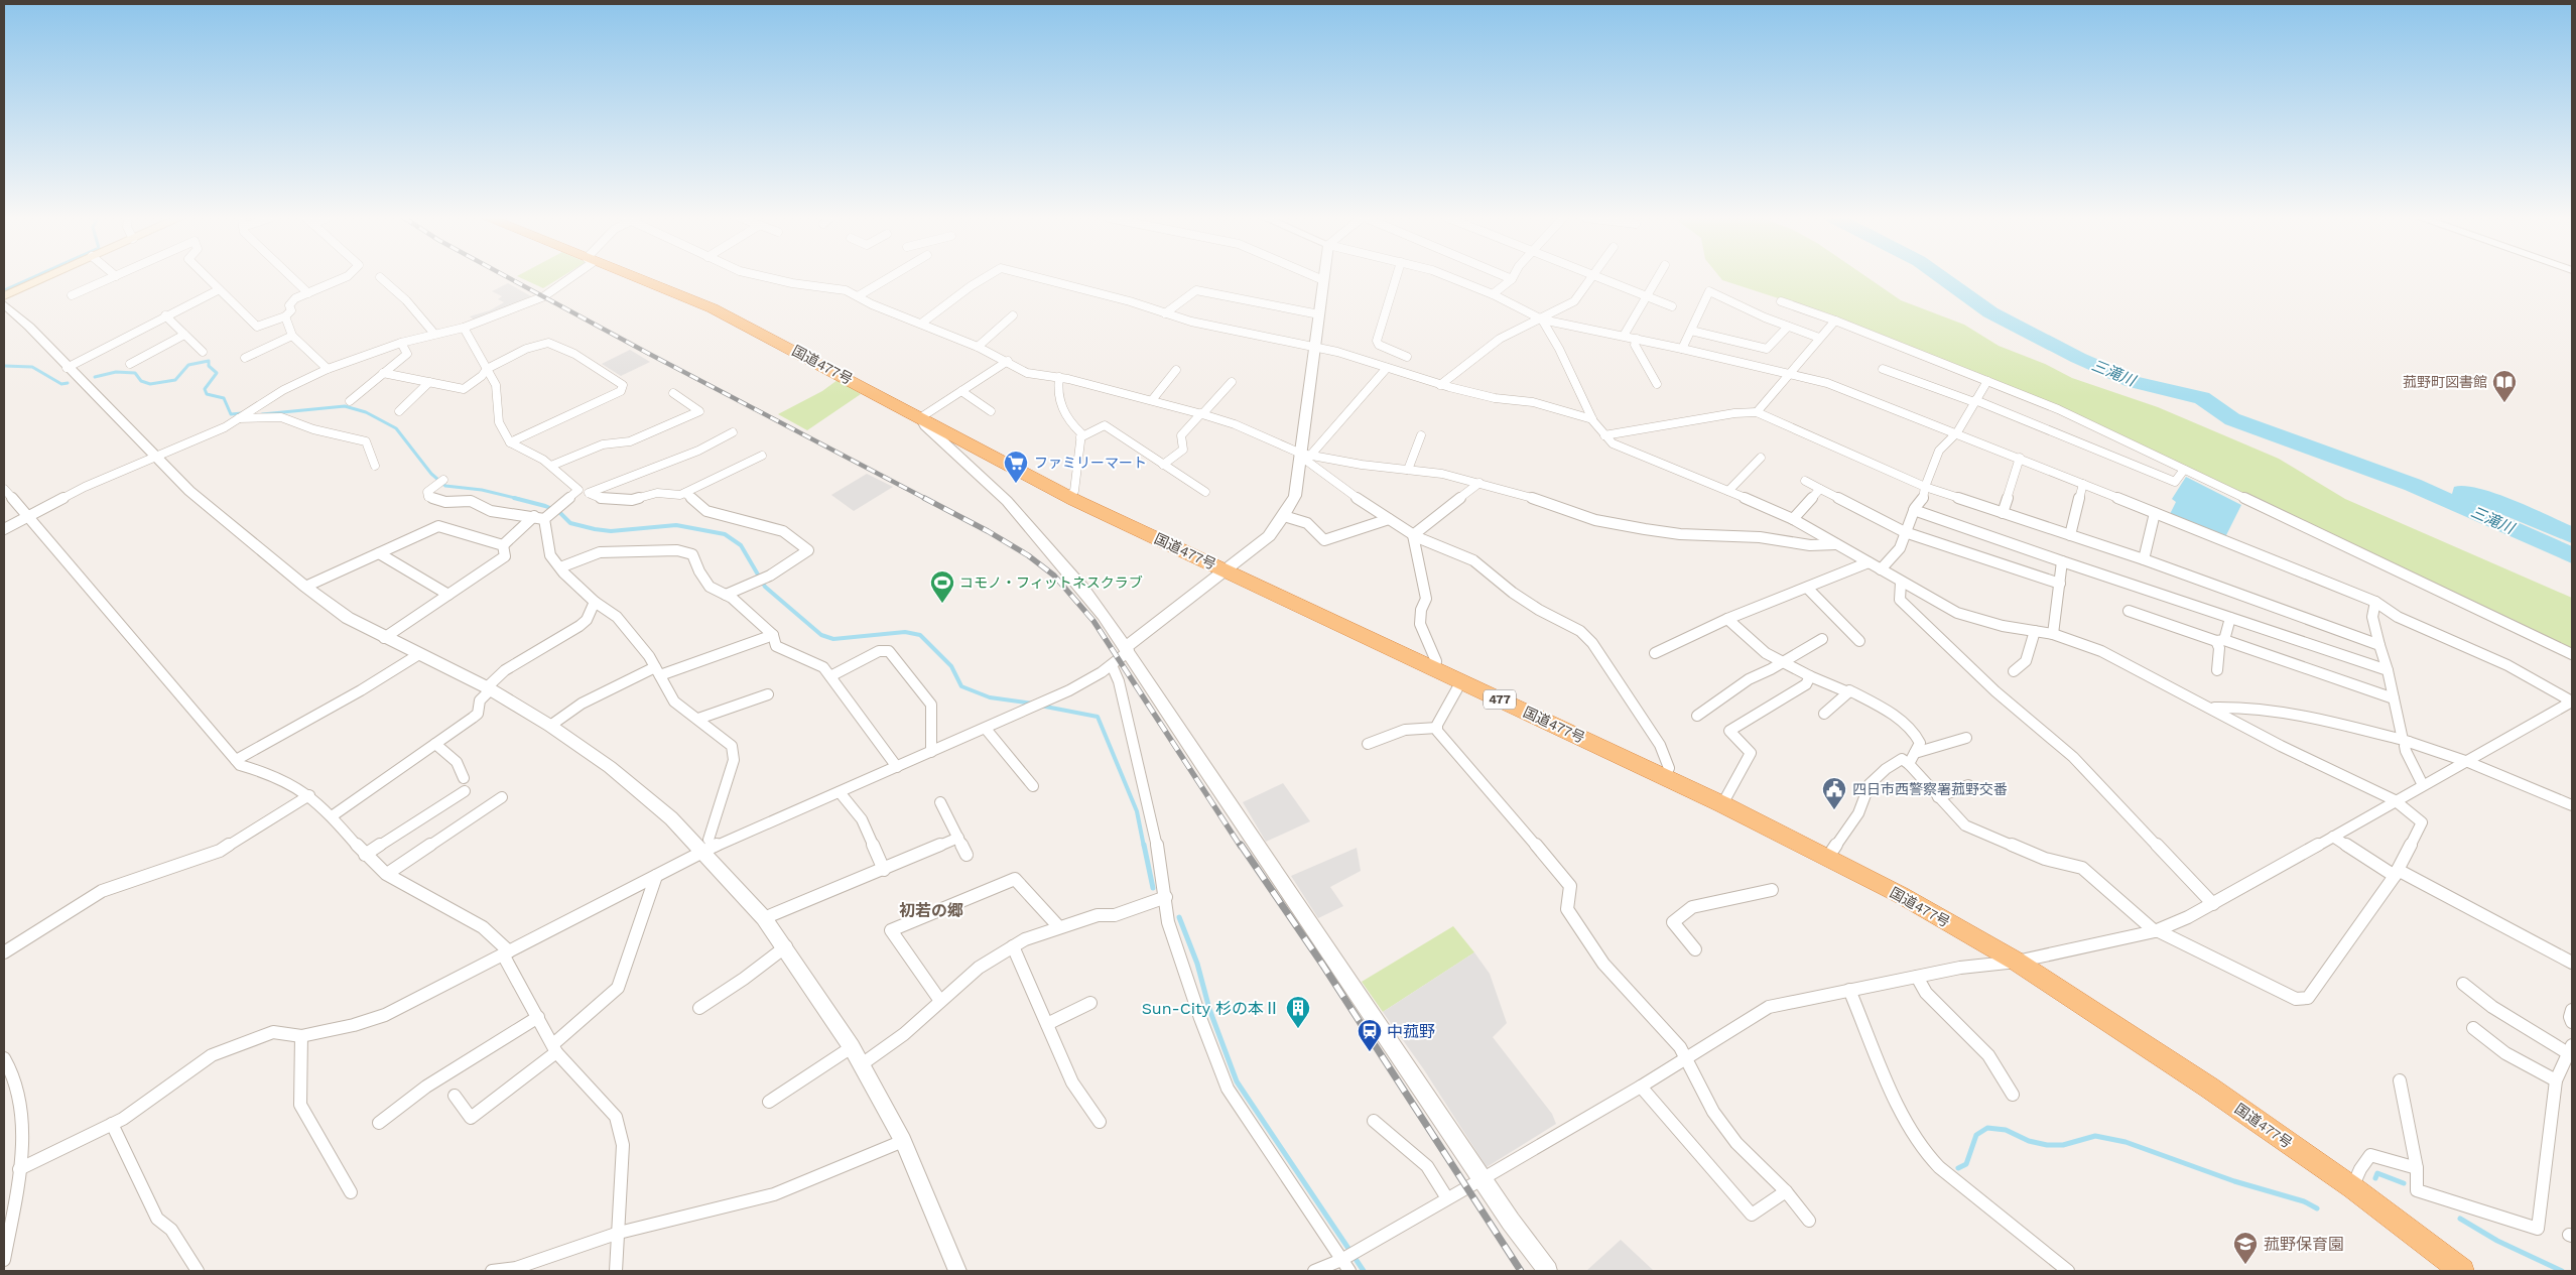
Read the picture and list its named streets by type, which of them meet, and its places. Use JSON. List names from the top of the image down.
{
  "streets": {
    "highway": ["国道477号", "477"]
  },
  "districts": ["初若の郷"],
  "water": ["三滝川"],
  "places": {
    "library": ["菰野町図書館"],
    "supermarket": ["ファミリーマート"],
    "sports": ["コモノ・フィットネスクラブ"],
    "public building": ["四日市西警察署菰野交番"],
    "building": ["Sun-City 杉の本Ⅱ"],
    "station": ["中菰野"],
    "school or university": ["菰野保育園"]
  }
}
